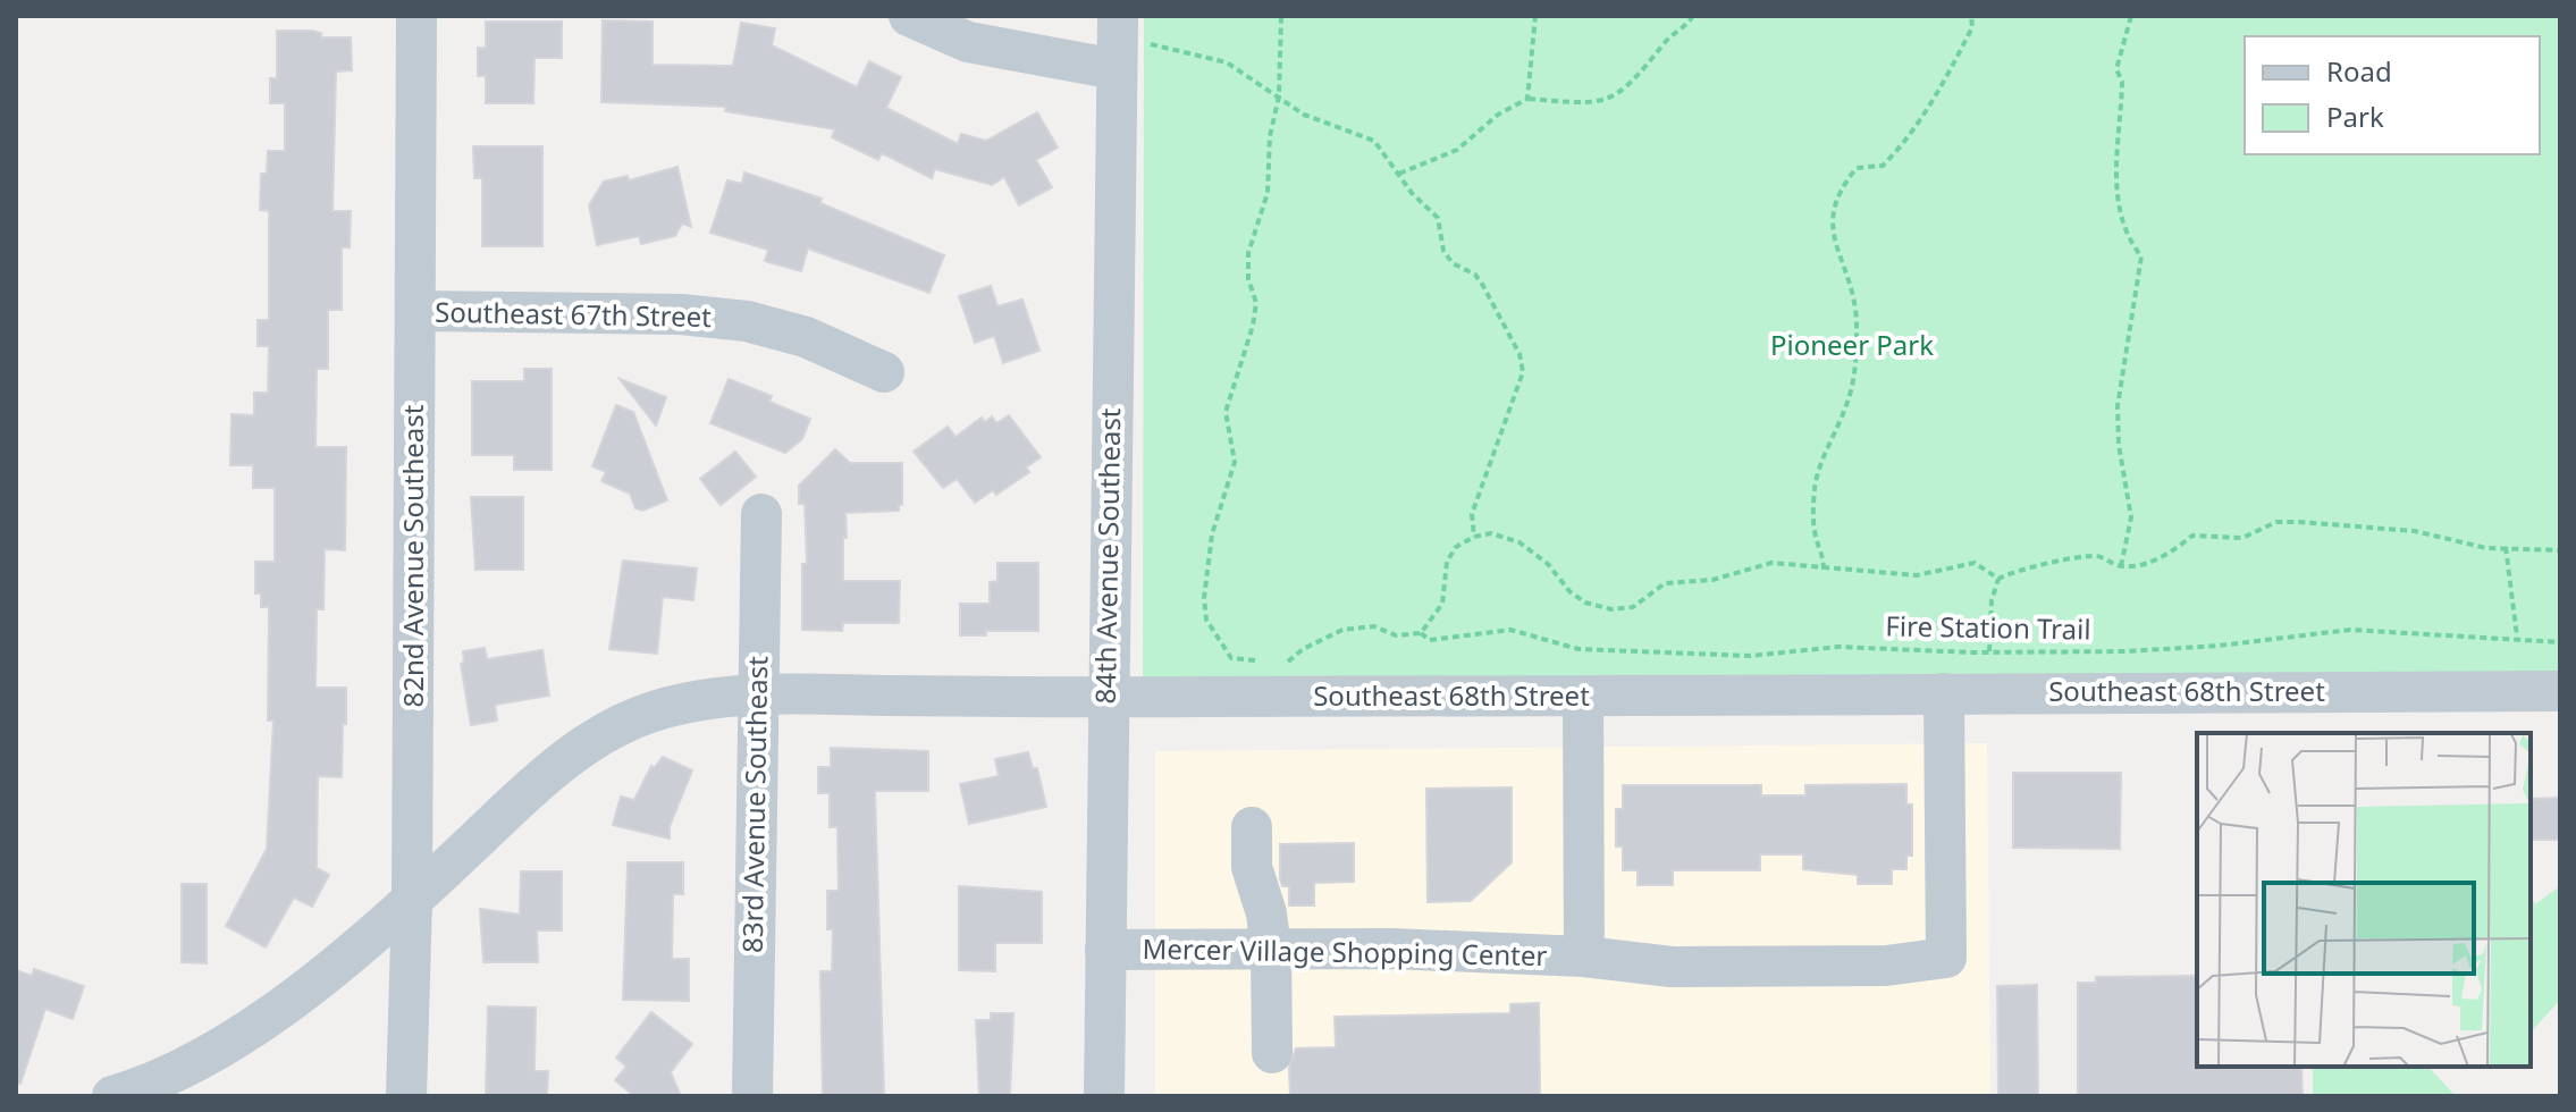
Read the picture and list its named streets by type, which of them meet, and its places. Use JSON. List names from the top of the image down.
{
  "streets": {
    "street": [
      "Southeast 67th Street",
      "82nd Avenue Southeast",
      "84th Avenue Southeast",
      "Southeast 68th Street",
      "83rd Avenue Southeast",
      "Mercer Village Shopping Center"
    ],
    "path": ["Fire Station Trail"]
  },
  "crossings": [
    ["Southeast 67th Street", "82nd Avenue Southeast"],
    ["82nd Avenue Southeast", "Southeast 68th Street"],
    ["84th Avenue Southeast", "Southeast 68th Street"],
    ["84th Avenue Southeast", "Mercer Village Shopping Center"],
    ["Southeast 68th Street", "83rd Avenue Southeast"],
    ["Southeast 68th Street", "Mercer Village Shopping Center"]
  ],
  "parks": ["Pioneer Park"],
  "legend": ["Road", "Park"]
}
